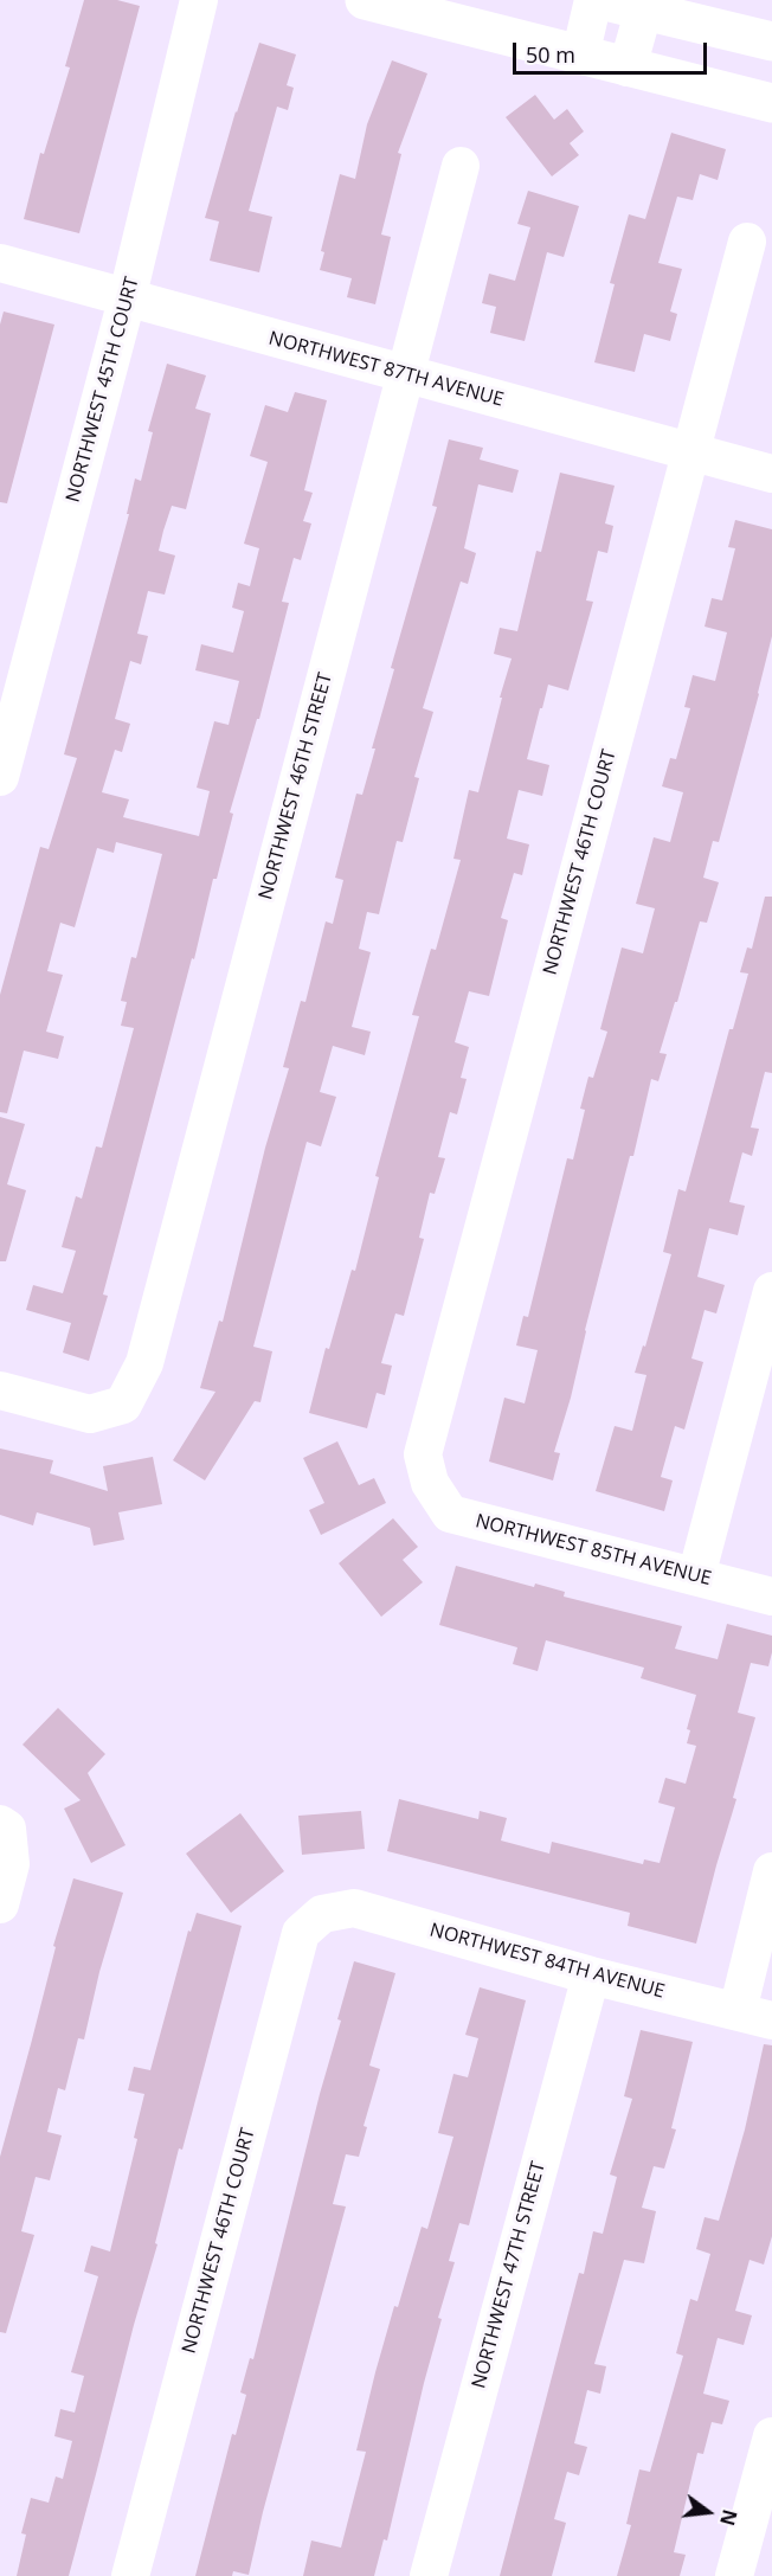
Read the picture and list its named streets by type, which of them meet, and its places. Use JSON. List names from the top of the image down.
{
  "streets": {
    "street": [
      "NORTHWEST 87TH AVENUE",
      "NORTHWEST 45TH COURT",
      "NORTHWEST 46TH STREET",
      "NORTHWEST 46TH COURT",
      "NORTHWEST 85TH AVENUE",
      "NORTHWEST 84TH AVENUE",
      "NORTHWEST 47TH STREET"
    ]
  },
  "crossings": [
    ["NORTHWEST 87TH AVENUE", "NORTHWEST 45TH COURT"],
    ["NORTHWEST 87TH AVENUE", "NORTHWEST 46TH STREET"],
    ["NORTHWEST 87TH AVENUE", "NORTHWEST 46TH COURT"],
    ["NORTHWEST 46TH COURT", "NORTHWEST 85TH AVENUE"],
    ["NORTHWEST 46TH COURT", "NORTHWEST 84TH AVENUE"],
    ["NORTHWEST 84TH AVENUE", "NORTHWEST 47TH STREET"]
  ],
  "scale_bar": "50 m",
  "north": "right"
}
